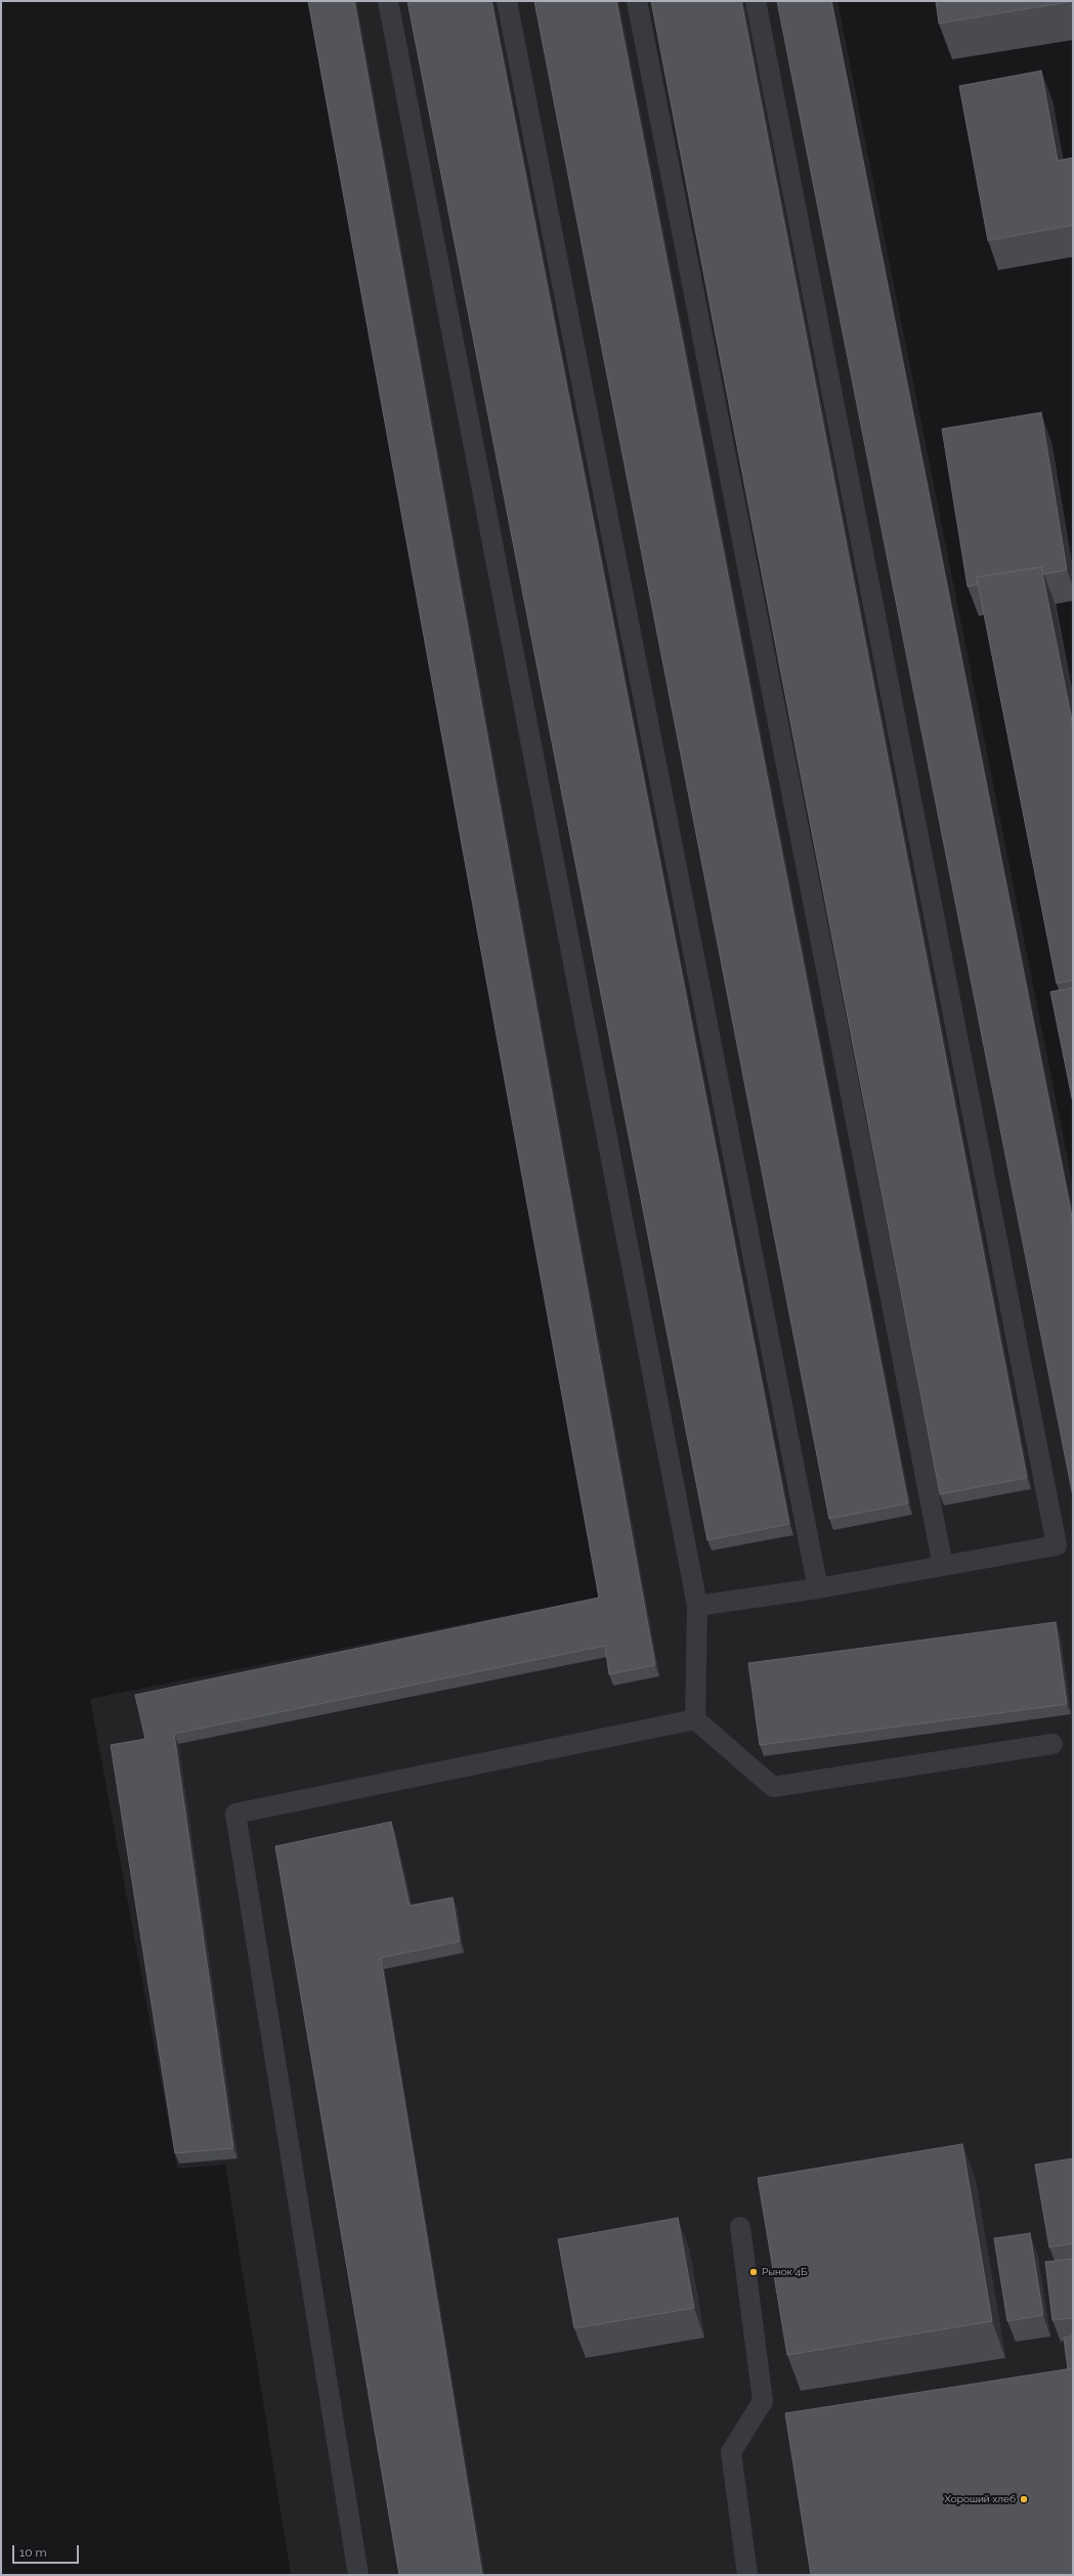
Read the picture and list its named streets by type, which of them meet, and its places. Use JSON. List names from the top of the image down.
{
  "places": ["Рынок 4Б", "Хороший хлеб"],
  "scale_bar": "10 m"
}
